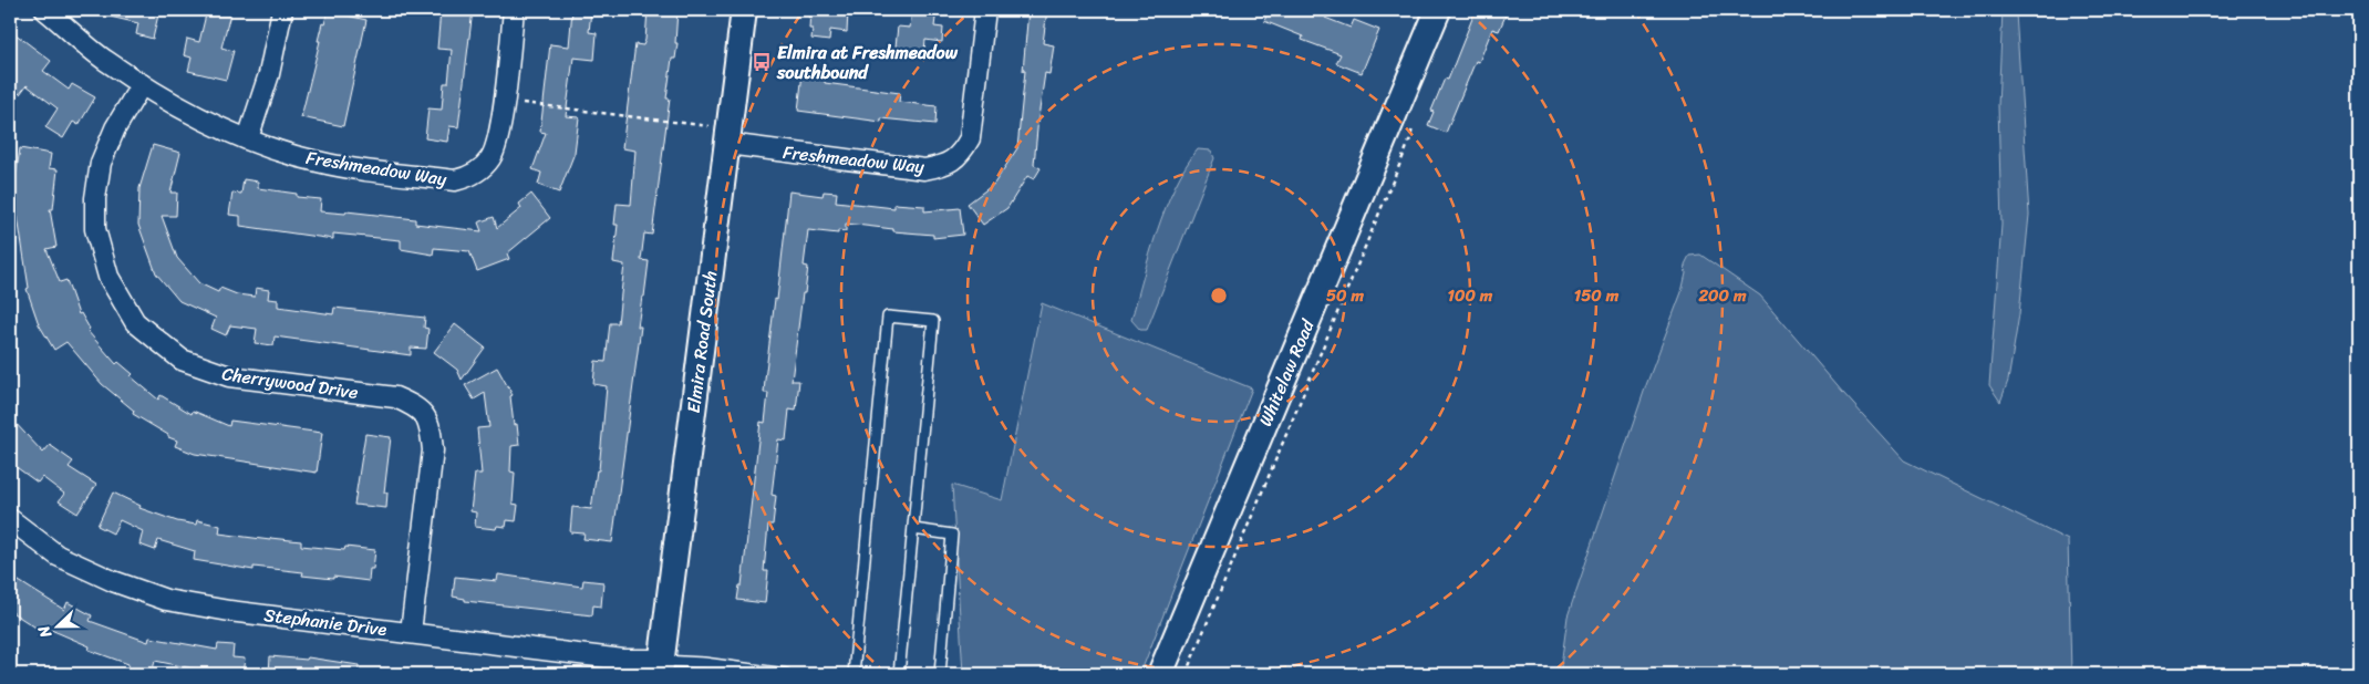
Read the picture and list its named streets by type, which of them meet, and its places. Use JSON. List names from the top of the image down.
{
  "streets": {
    "street": [
      "Freshmeadow Way",
      "Elmira Road South",
      "Whitelaw Road",
      "Cherrywood Drive",
      "Stephanie Drive"
    ]
  },
  "crossings": [
    ["Freshmeadow Way", "Elmira Road South"],
    ["Freshmeadow Way", "Cherrywood Drive"],
    ["Elmira Road South", "Stephanie Drive"],
    ["Cherrywood Drive", "Stephanie Drive"]
  ],
  "places": {
    "bus stop": ["Elmira at Freshmeadow southbound"]
  },
  "north": "left",
  "rings": [
    "50 m",
    "100 m",
    "150 m",
    "200 m"
  ]
}
